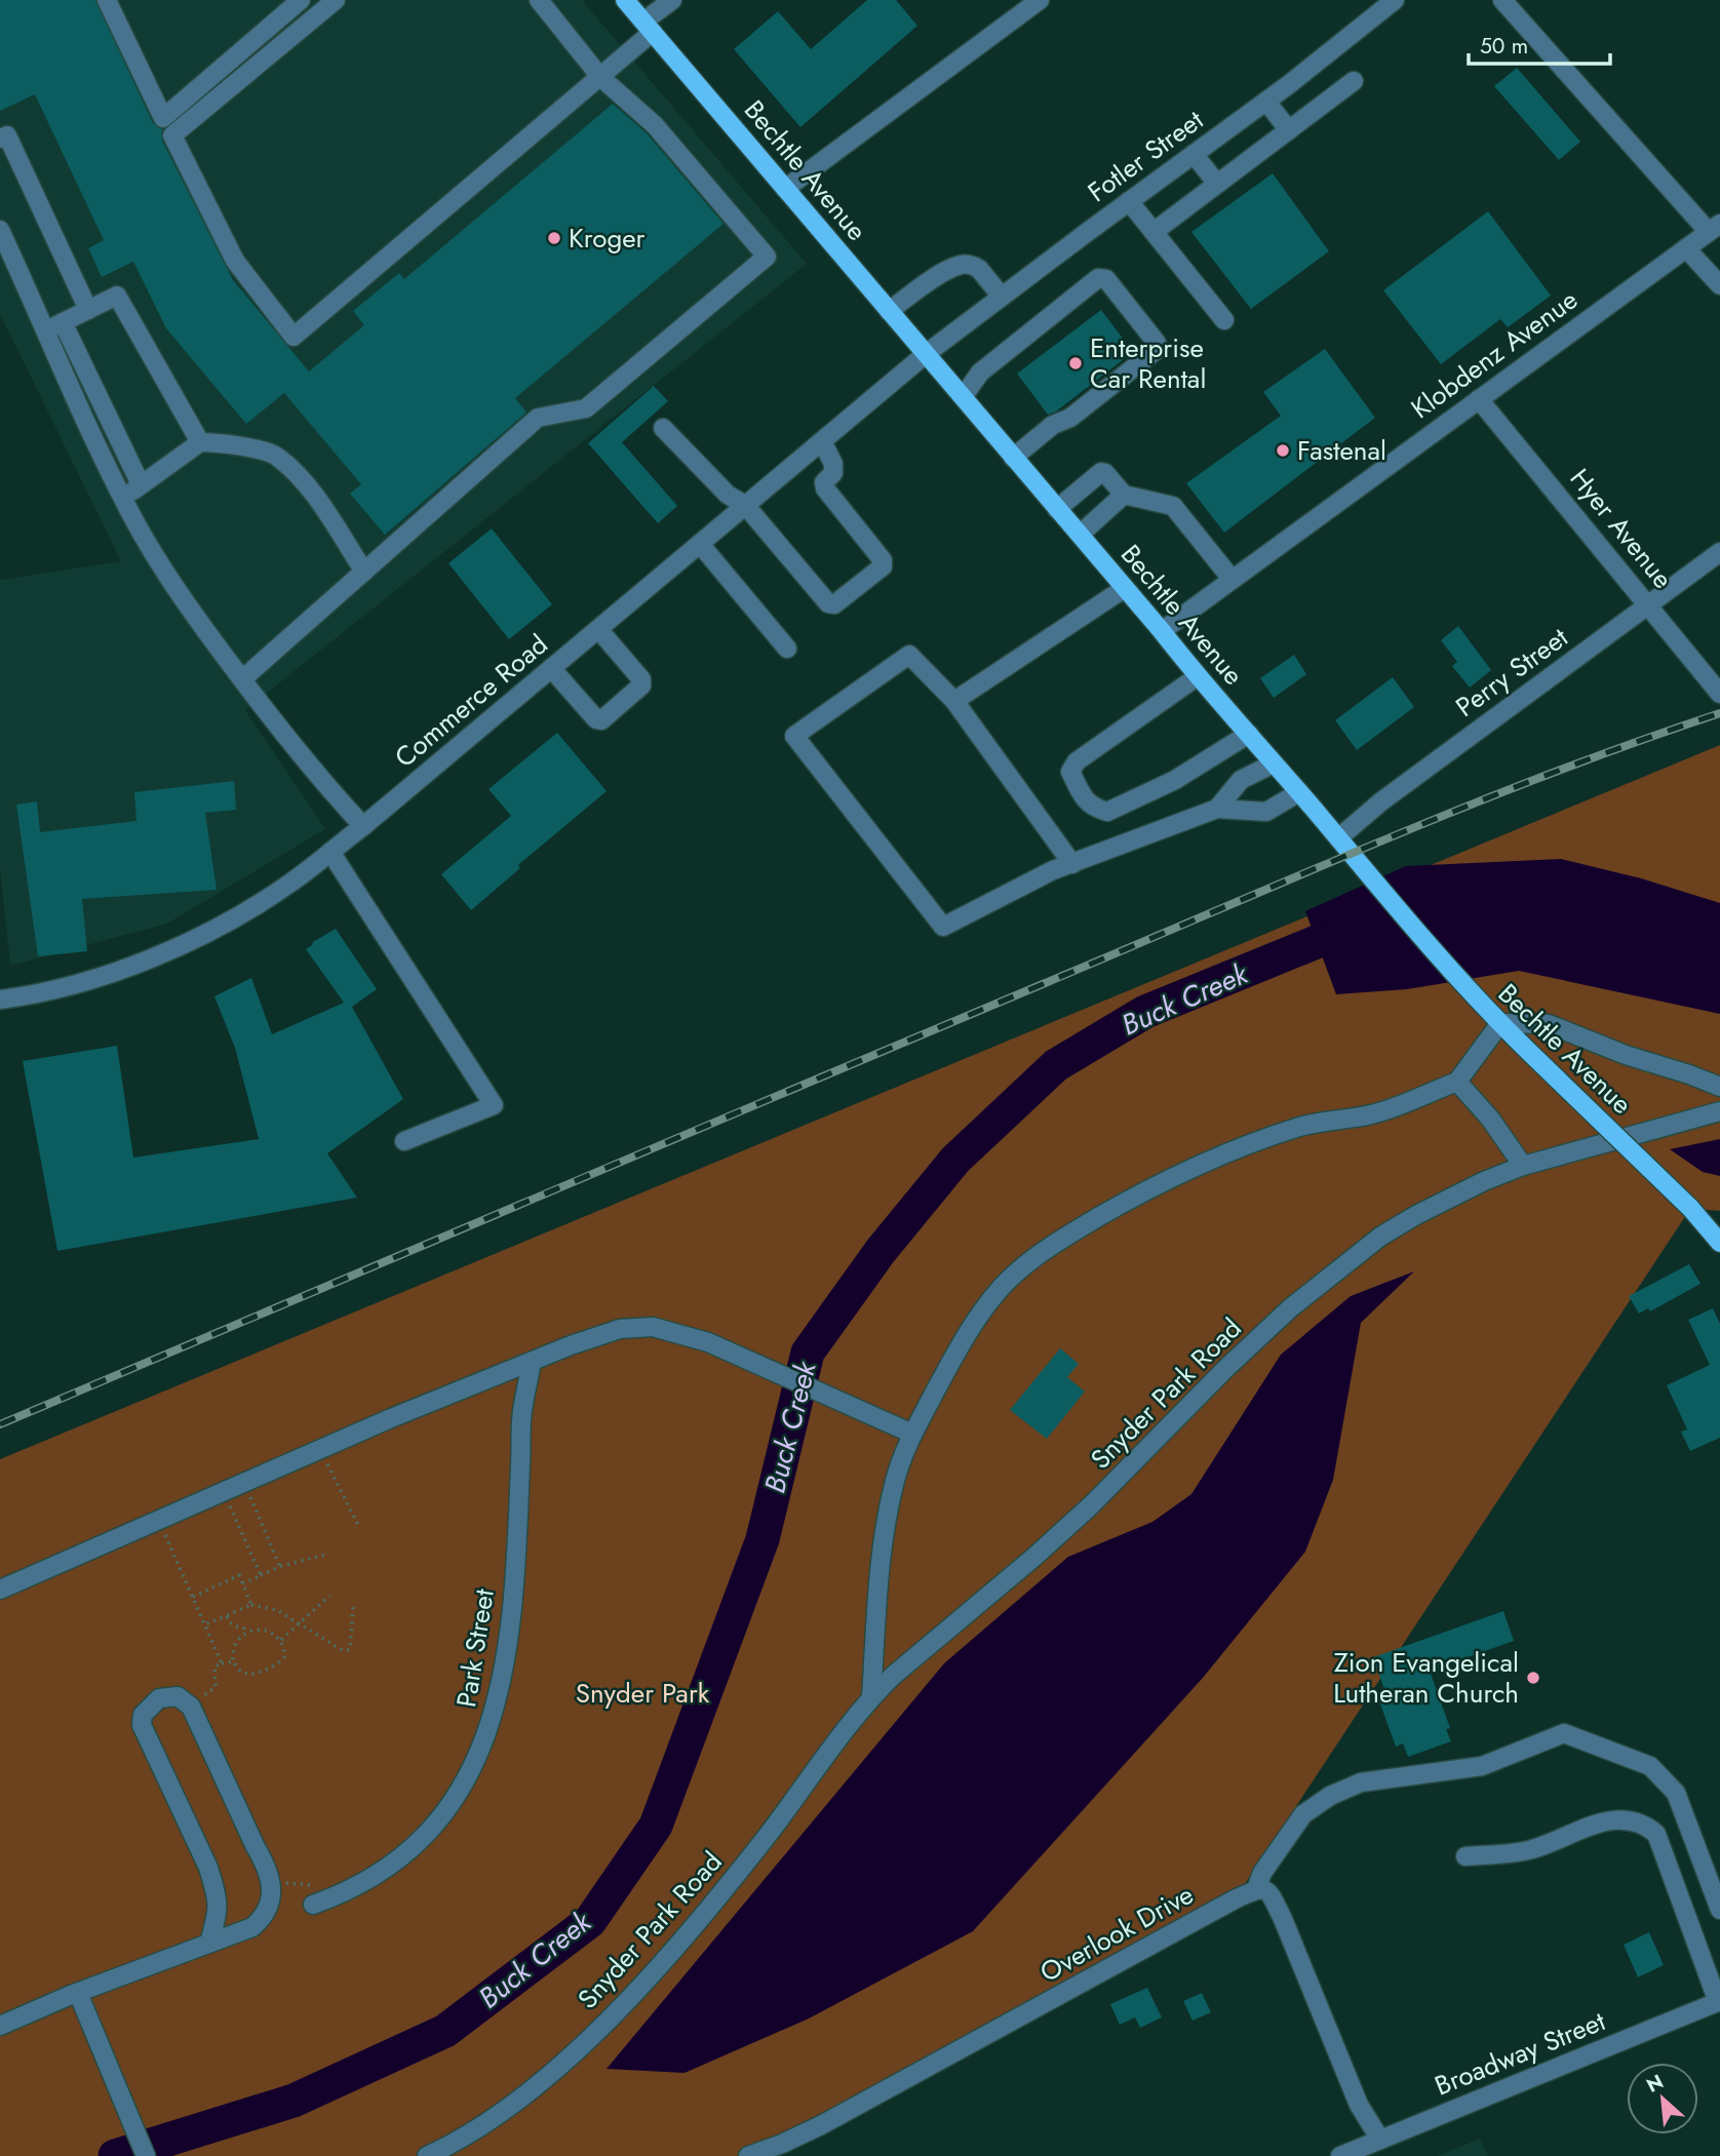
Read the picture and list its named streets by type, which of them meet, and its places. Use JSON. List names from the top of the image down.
{
  "streets": {
    "main road": ["Bechtle Avenue"],
    "street": [
      "Fotler Street",
      "Klobdenz Avenue",
      "Hyer Avenue",
      "Perry Street",
      "Commerce Road",
      "Snyder Park Road",
      "Park Street",
      "Overlook Drive",
      "Broadway Street"
    ]
  },
  "crossings": [
    ["Fotler Street", "Bechtle Avenue"],
    ["Fotler Street", "Commerce Road"],
    ["Bechtle Avenue", "Klobdenz Avenue"],
    ["Bechtle Avenue", "Perry Street"],
    ["Bechtle Avenue", "Commerce Road"],
    ["Klobdenz Avenue", "Hyer Avenue"],
    ["Hyer Avenue", "Perry Street"]
  ],
  "water": ["Buck Creek"],
  "parks": ["Snyder Park"],
  "places": [
    "Kroger",
    "Enterprise Car Rental",
    "Fastenal",
    "Zion Evangelical Lutheran Church"
  ],
  "scale_bar": "50 m",
  "north": "top left"
}
